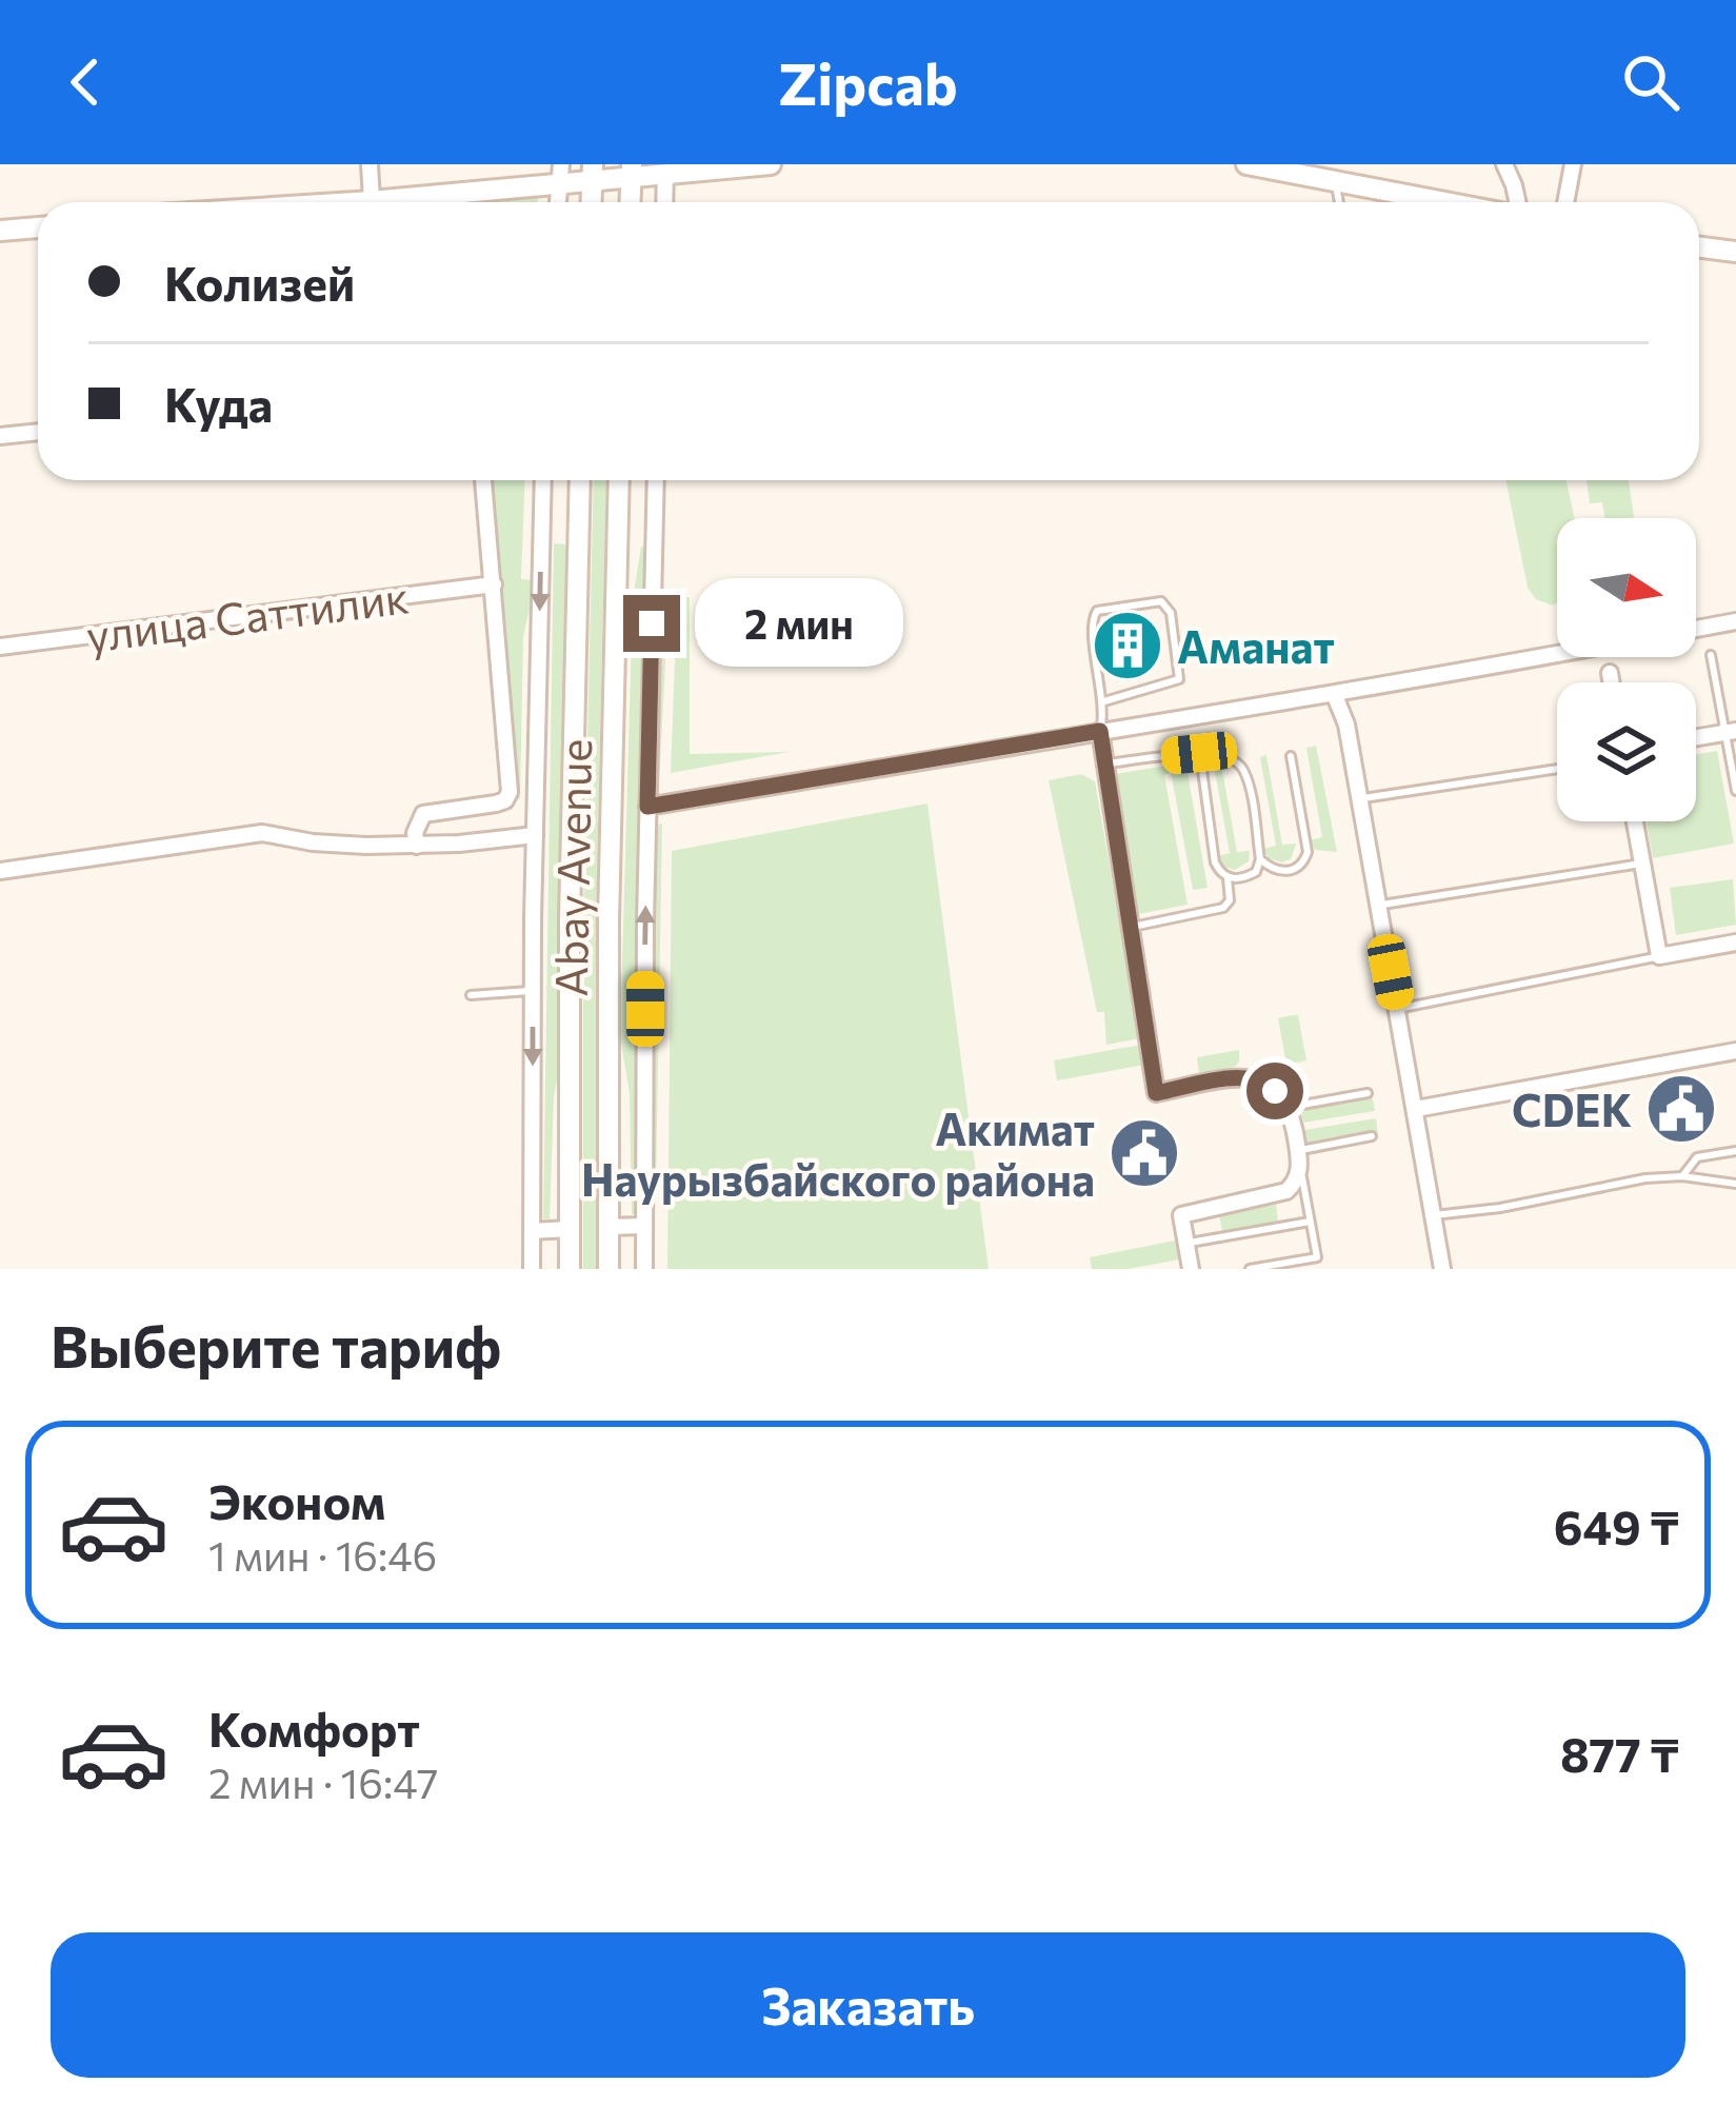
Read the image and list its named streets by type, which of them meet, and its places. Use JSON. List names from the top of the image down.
{
  "streets": {
    "main road": ["Abay Avenue"],
    "street": ["улица Саттилик"]
  },
  "places": {
    "building": ["Аманат"],
    "public building": ["CDEK", "Акимат Наурызбайского района"]
  },
  "north": "right",
  "page": {
    "header": "Zipcab",
    "banner": ["Колизей", "Куда"],
    "bubble": "2 мин",
    "heading": "Выберите тариф",
    "list": [
      {
        "name": "Эконом",
        "note": "1 мин · 16:46",
        "value": "649 ₸"
      },
      {
        "name": "Комфорт",
        "note": "2 мин · 16:47",
        "value": "877 ₸"
      }
    ],
    "buttons": "Заказать"
  }
}
